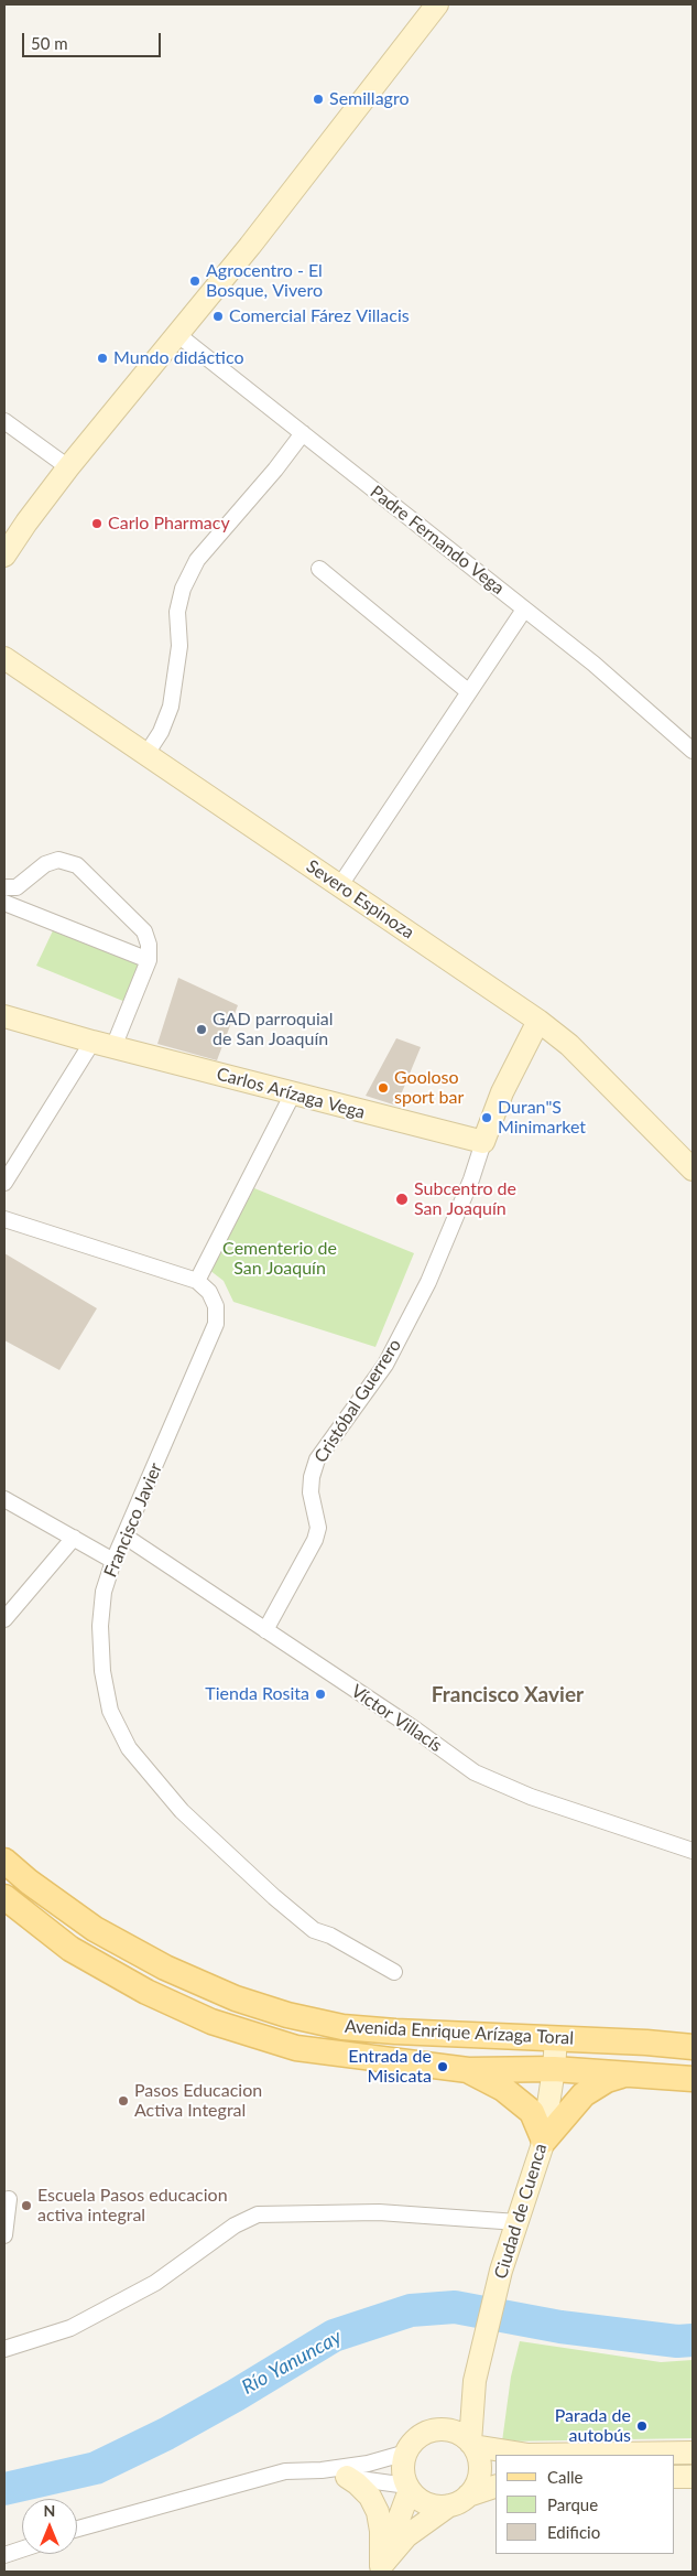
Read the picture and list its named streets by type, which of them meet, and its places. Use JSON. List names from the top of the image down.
{
  "streets": {
    "main road": ["Avenida Enrique Arízaga Toral"],
    "street": [
      "Padre Fernando Vega",
      "Severo Espinoza",
      "Carlos Arízaga Vega",
      "Cristóbal Guerrero",
      "Francisco Javier",
      "Víctor Villacís",
      "Ciudad de Cuenca"
    ]
  },
  "crossings": [
    ["Carlos Arízaga Vega", "Cristóbal Guerrero"],
    ["Cristóbal Guerrero", "Víctor Villacís"],
    ["Francisco Javier", "Víctor Villacís"],
    ["Avenida Enrique Arízaga Toral", "Ciudad de Cuenca"]
  ],
  "districts": ["Francisco Xavier"],
  "water": ["Río Yanuncay"],
  "parks": ["Cementerio de San Joaquín"],
  "places": [
    "Semillagro",
    "Agrocentro - El Bosque, Vivero",
    "Comercial Fárez Villacis",
    "Mundo didáctico",
    "Carlo Pharmacy",
    "GAD parroquial de San Joaquín",
    "Gooloso sport bar",
    "Duran\"S Minimarket",
    "Subcentro de San Joaquín",
    "Tienda Rosita",
    "Entrada de Misicata",
    "Pasos Educacion Activa Integral",
    "Escuela Pasos educacion activa integral",
    "Parada de autobús"
  ],
  "legend": ["Calle", "Parque", "Edificio"],
  "scale_bar": "50 m",
  "north": "top"
}
